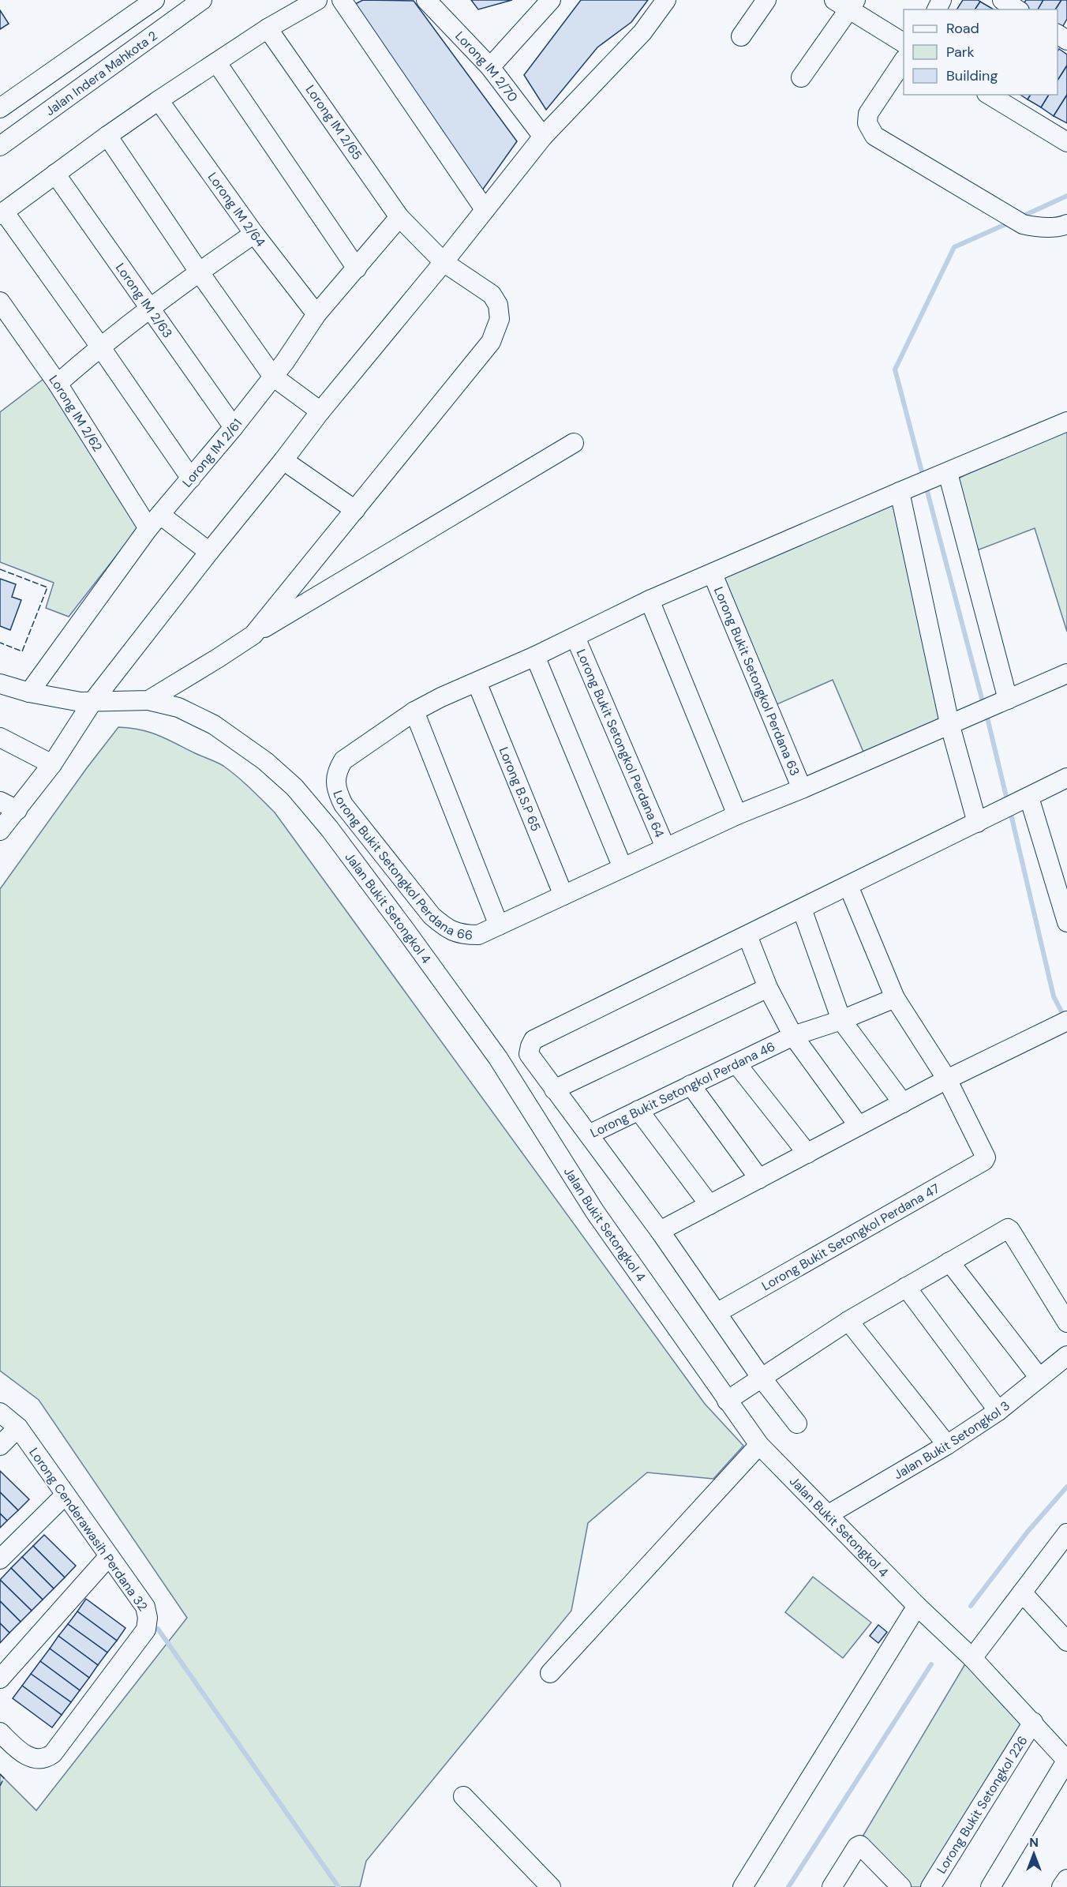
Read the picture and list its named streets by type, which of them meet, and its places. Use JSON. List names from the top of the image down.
{
  "streets": {
    "street": [
      "Lorong IM 2/70",
      "Jalan Indera Mahkota 2",
      "Lorong IM 2/65",
      "Lorong IM 2/64",
      "Lorong IM 2/63",
      "Lorong IM 2/62",
      "Lorong IM 2/61",
      "Lorong Bukit Setongkol Perdana 63",
      "Lorong Bukit Setongkol Perdana 64",
      "Lorong B.S.P 65",
      "Lorong Bukit Setongkol Perdana 66",
      "Jalan Bukit Setongkol 4",
      "Lorong Bukit Setongkol Perdana 46",
      "Lorong Bukit Setongkol Perdana 47",
      "Jalan Bukit Setongkol 3",
      "Lorong Cenderawasih Perdana 32",
      "Lorong Bukit Setongkol 226"
    ]
  },
  "crossings": [
    ["Lorong IM 2/65", "Lorong IM 2/61"],
    ["Lorong IM 2/64", "Lorong IM 2/61"],
    ["Lorong IM 2/63", "Lorong IM 2/61"],
    ["Lorong IM 2/62", "Lorong IM 2/61"],
    ["Lorong Bukit Setongkol Perdana 63", "Lorong Bukit Setongkol Perdana 66"],
    ["Lorong Bukit Setongkol Perdana 64", "Lorong Bukit Setongkol Perdana 66"],
    ["Lorong B.S.P 65", "Lorong Bukit Setongkol Perdana 66"],
    ["Jalan Bukit Setongkol 4", "Jalan Bukit Setongkol 3"],
    ["Jalan Bukit Setongkol 4", "Lorong Bukit Setongkol 226"],
    ["Lorong Bukit Setongkol Perdana 46", "Lorong Bukit Setongkol Perdana 47"]
  ],
  "legend": ["Road", "Park", "Building"],
  "north": "top"
}
